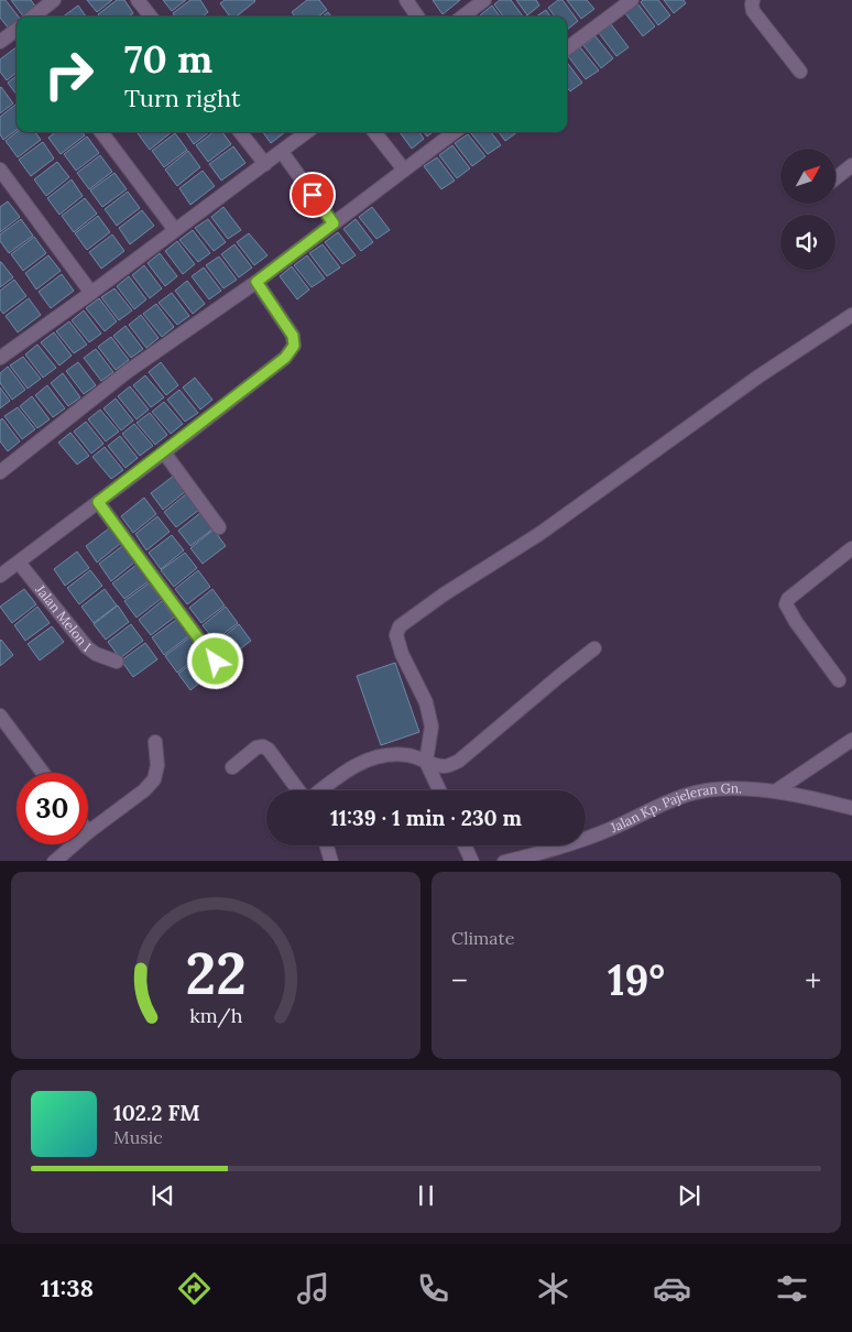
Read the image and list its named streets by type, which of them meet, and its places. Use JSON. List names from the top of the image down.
{
  "streets": {
    "street": ["Jalan Melon I", "Jalan Kp. Pajeleran Gn."]
  },
  "north": "top right",
  "page": {
    "turn": ["70 m", "Turn right"],
    "limit": "30",
    "trip": "11:39 · 1 min · 230 m",
    "tile": "Climate",
    "heat": ["−", "19°", "+"],
    "song": ["102.2 FM", "Music"],
    "tabs": "11:38",
    "gauge": ["22", "km/h"]
  }
}
